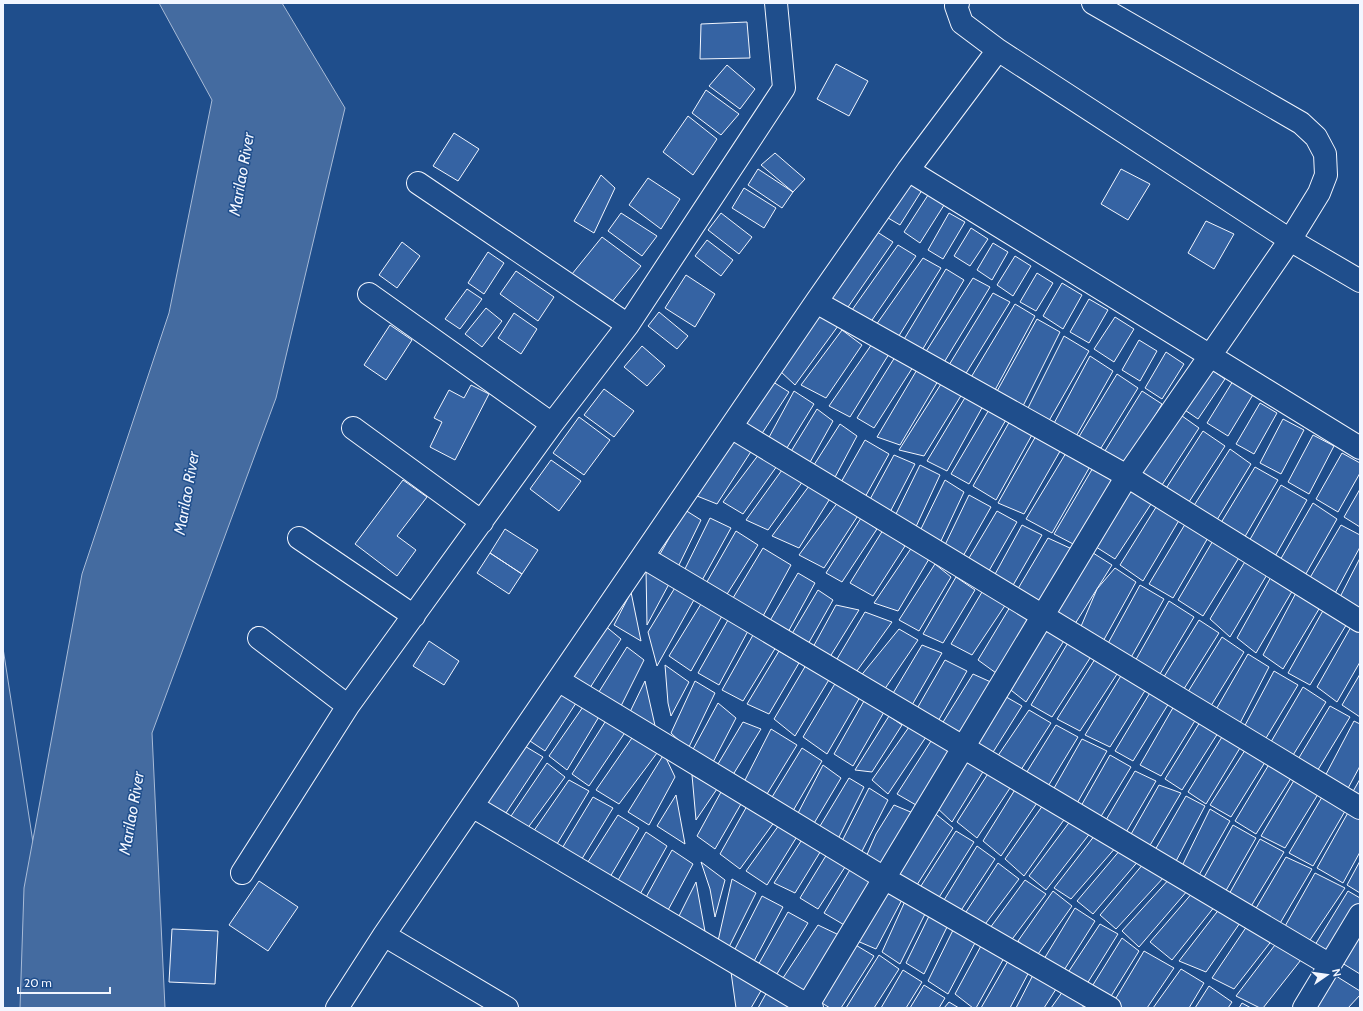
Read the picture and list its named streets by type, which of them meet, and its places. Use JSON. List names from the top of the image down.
{
  "water": ["Marilao River"],
  "scale_bar": "20 m",
  "north": "right"
}
